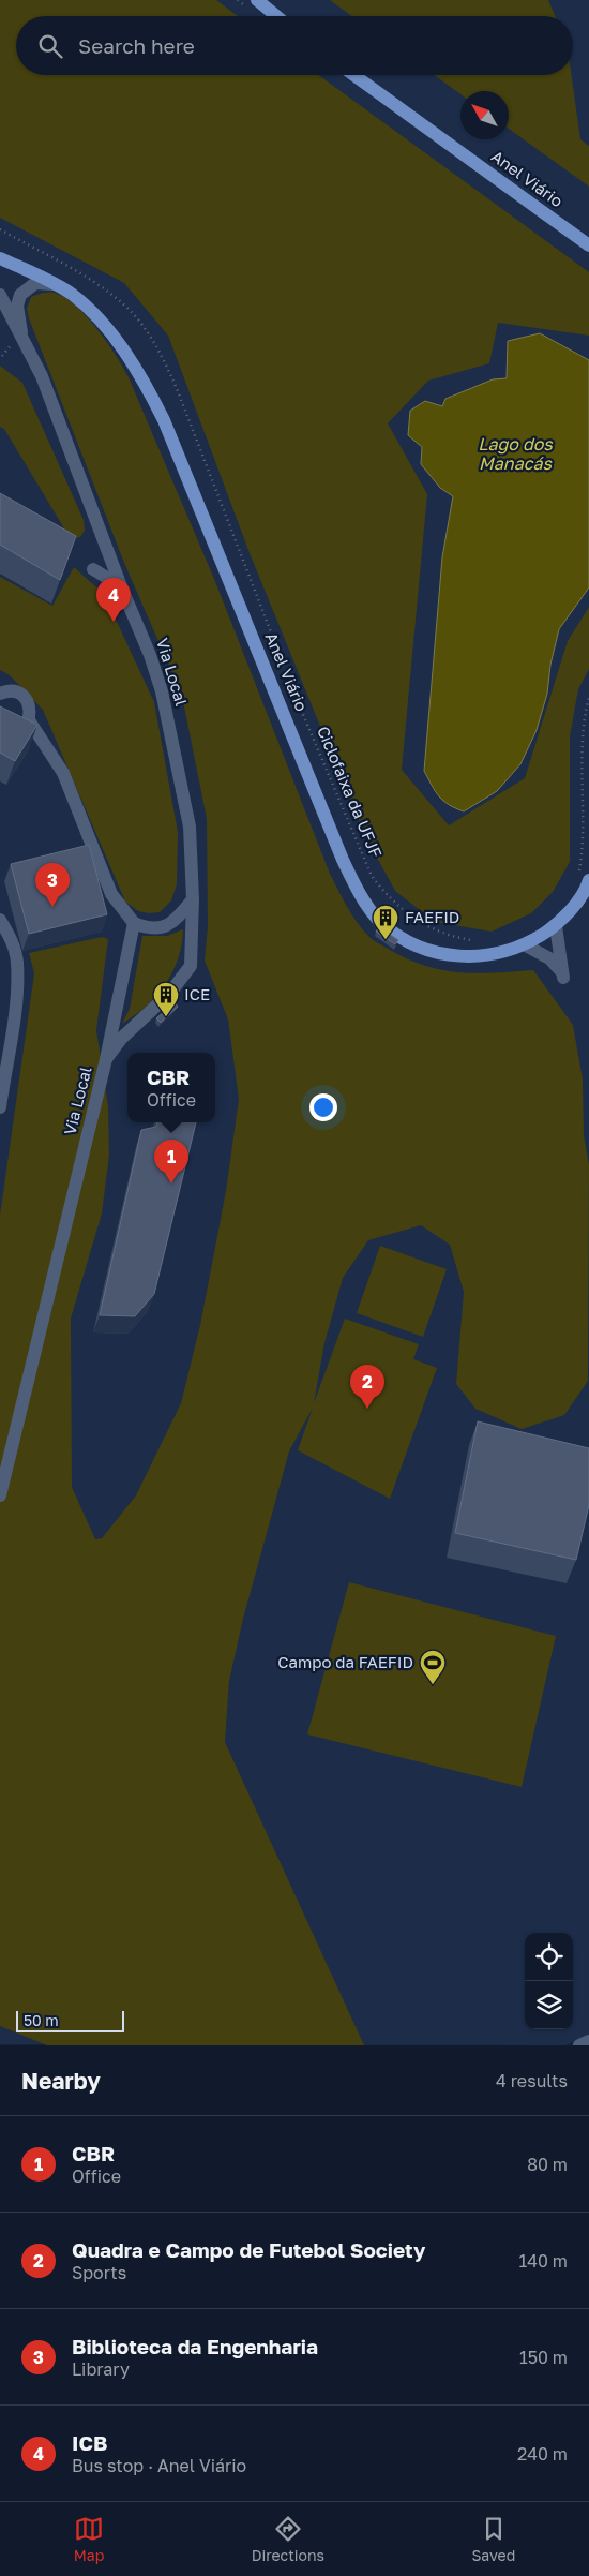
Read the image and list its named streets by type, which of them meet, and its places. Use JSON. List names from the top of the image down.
{
  "streets": {
    "main road": ["Anel Viário"],
    "street": ["Via Local"],
    "path": ["Ciclofaixa da UFJF"]
  },
  "water": ["Lago dos Manacás"],
  "places": {
    "building": ["FAEFID", "ICE"],
    "sports": ["Campo da FAEFID"]
  },
  "scale_bar": "50 m",
  "north": "top left",
  "page": {
    "search": "Search here",
    "pins": [
      "4",
      "3",
      "1",
      "2"
    ],
    "popup": ["CBR", "Office"],
    "scale": "50 m",
    "heading": ["Nearby", "4 results"],
    "list": [
      {
        "mark": "1",
        "name": "CBR",
        "note": "Office",
        "value": "80 m"
      },
      {
        "mark": "2",
        "name": "Quadra e Campo de Futebol Society",
        "note": "Sports",
        "value": "140 m"
      },
      {
        "mark": "3",
        "name": "Biblioteca da Engenharia",
        "note": "Library",
        "value": "150 m"
      },
      {
        "mark": "4",
        "name": "ICB",
        "note": "Bus stop · Anel Viário",
        "value": "240 m"
      }
    ],
    "nav": ["Map", "Directions", "Saved"]
  }
}
